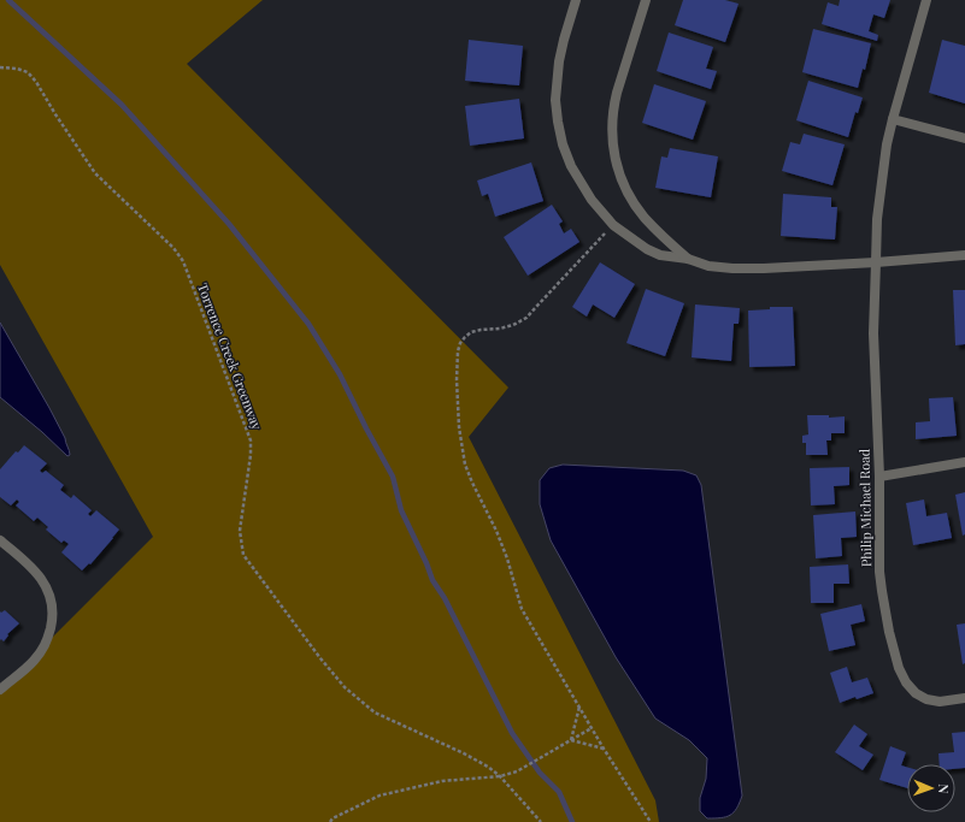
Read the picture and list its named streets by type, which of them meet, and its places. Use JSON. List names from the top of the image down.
{
  "streets": {
    "street": ["Philip Michael Road"],
    "path": ["Torrence Creek Greenway"]
  },
  "north": "right"
}
